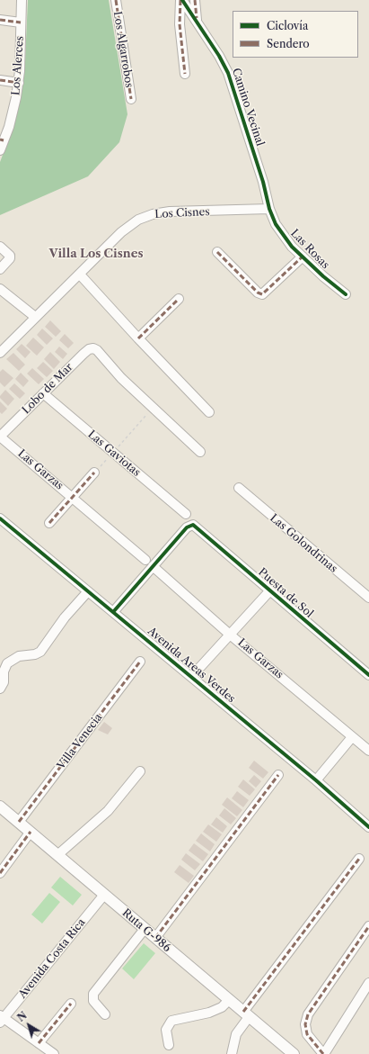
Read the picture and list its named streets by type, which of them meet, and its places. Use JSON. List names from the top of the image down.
{
  "streets": {
    "main road": ["Ruta G-986"],
    "street": [
      "Los Algarrobos",
      "Los Alerces",
      "Camino Vecinal",
      "Los Cisnes",
      "Las Rosas",
      "Lobo de Mar",
      "Las Gaviotas",
      "Las Garzas",
      "Las Golondrinas",
      "Puesta de Sol",
      "Avenida Areas Verdes",
      "Villa Venecia",
      "Avenida Costa Rica"
    ]
  },
  "crossings": [
    ["Camino Vecinal", "Los Cisnes"],
    ["Camino Vecinal", "Las Rosas"],
    ["Los Cisnes", "Las Rosas"],
    ["Lobo de Mar", "Las Gaviotas"],
    ["Lobo de Mar", "Las Garzas"],
    ["Las Garzas", "Puesta de Sol"],
    ["Villa Venecia", "Ruta G-986"],
    ["Ruta G-986", "Avenida Costa Rica"]
  ],
  "districts": ["Villa Los Cisnes"],
  "legend": ["Ciclovía", "Sendero"],
  "north": "top left"
}
